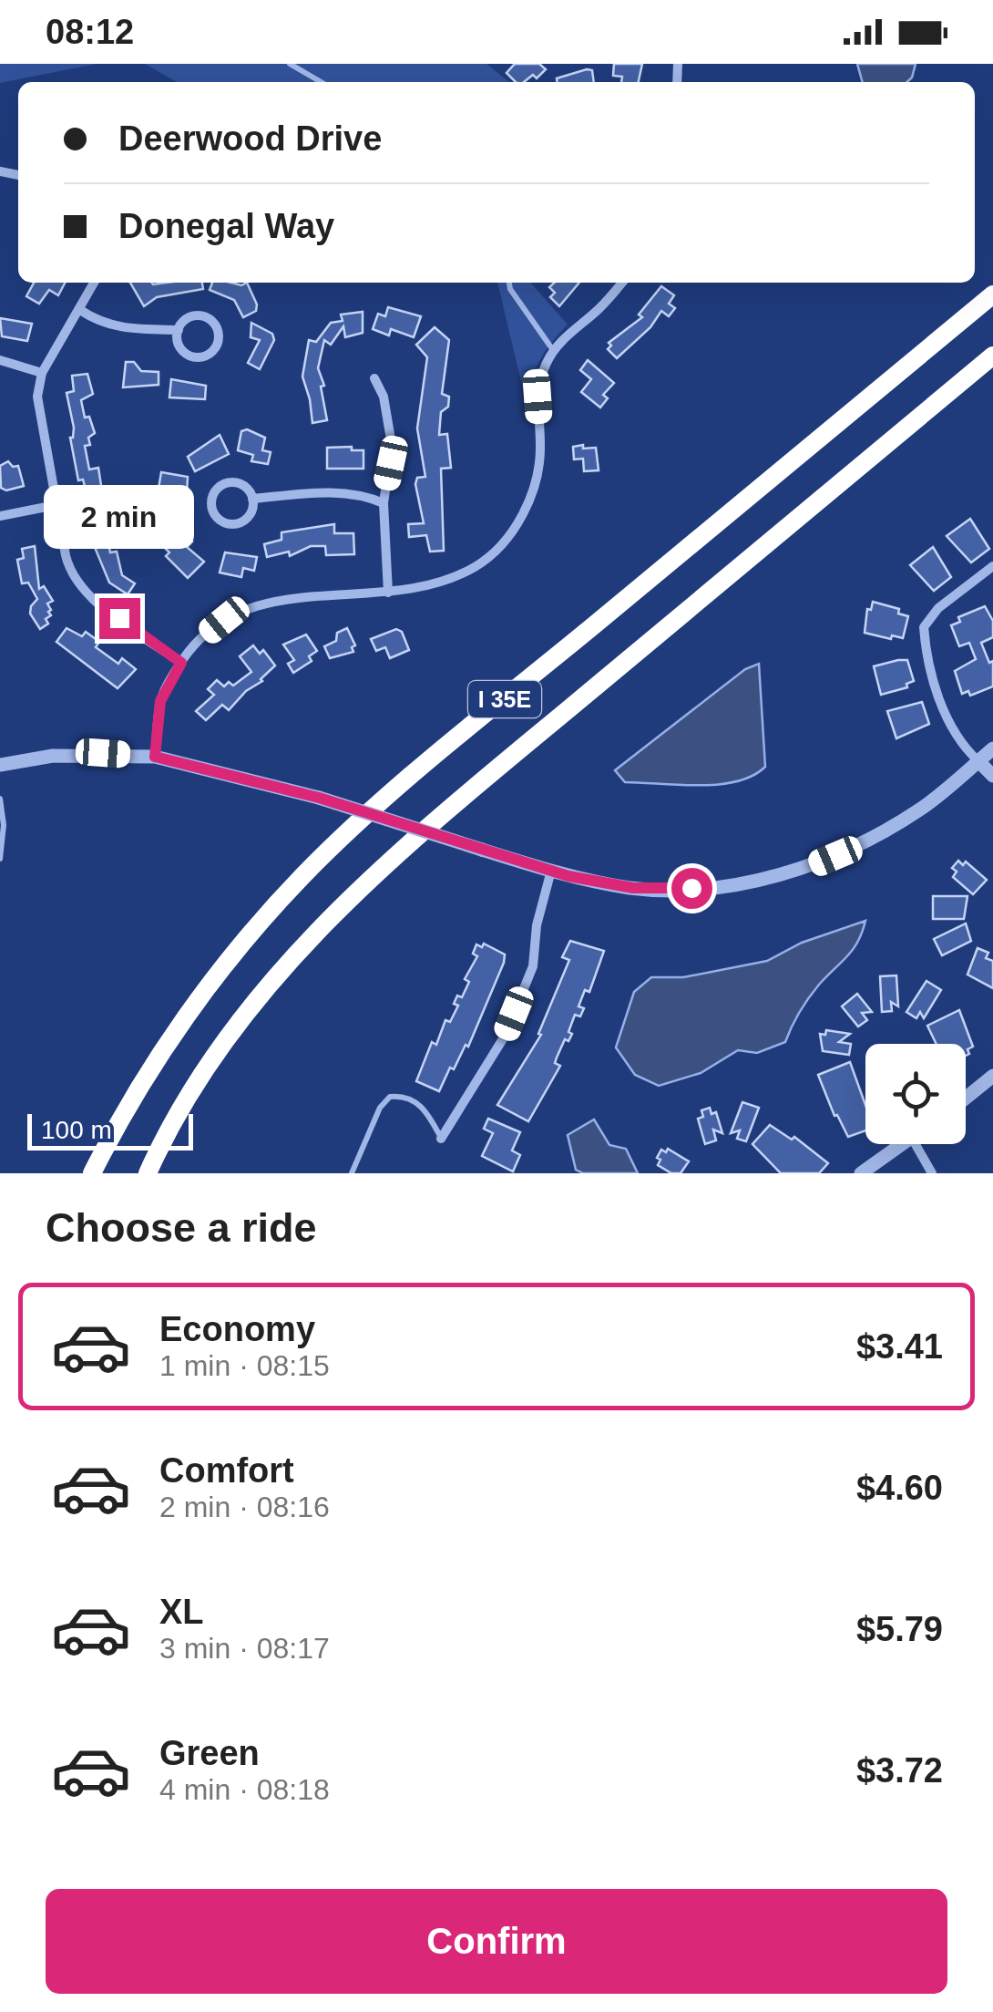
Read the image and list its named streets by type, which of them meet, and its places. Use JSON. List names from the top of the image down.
{
  "streets": {
    "highway": ["I 35E"]
  },
  "scale_bar": "100 m",
  "page": {
    "status": "08:12",
    "banner": ["Deerwood Drive", "Donegal Way"],
    "bubble": "2 min",
    "scale": "100 m",
    "heading": "Choose a ride",
    "list": [
      {
        "name": "Economy",
        "note": "1 min · 08:15",
        "value": "$3.41"
      },
      {
        "name": "Comfort",
        "note": "2 min · 08:16",
        "value": "$4.60"
      },
      {
        "name": "XL",
        "note": "3 min · 08:17",
        "value": "$5.79"
      },
      {
        "name": "Green",
        "note": "4 min · 08:18",
        "value": "$3.72"
      }
    ],
    "buttons": "Confirm"
  }
}
